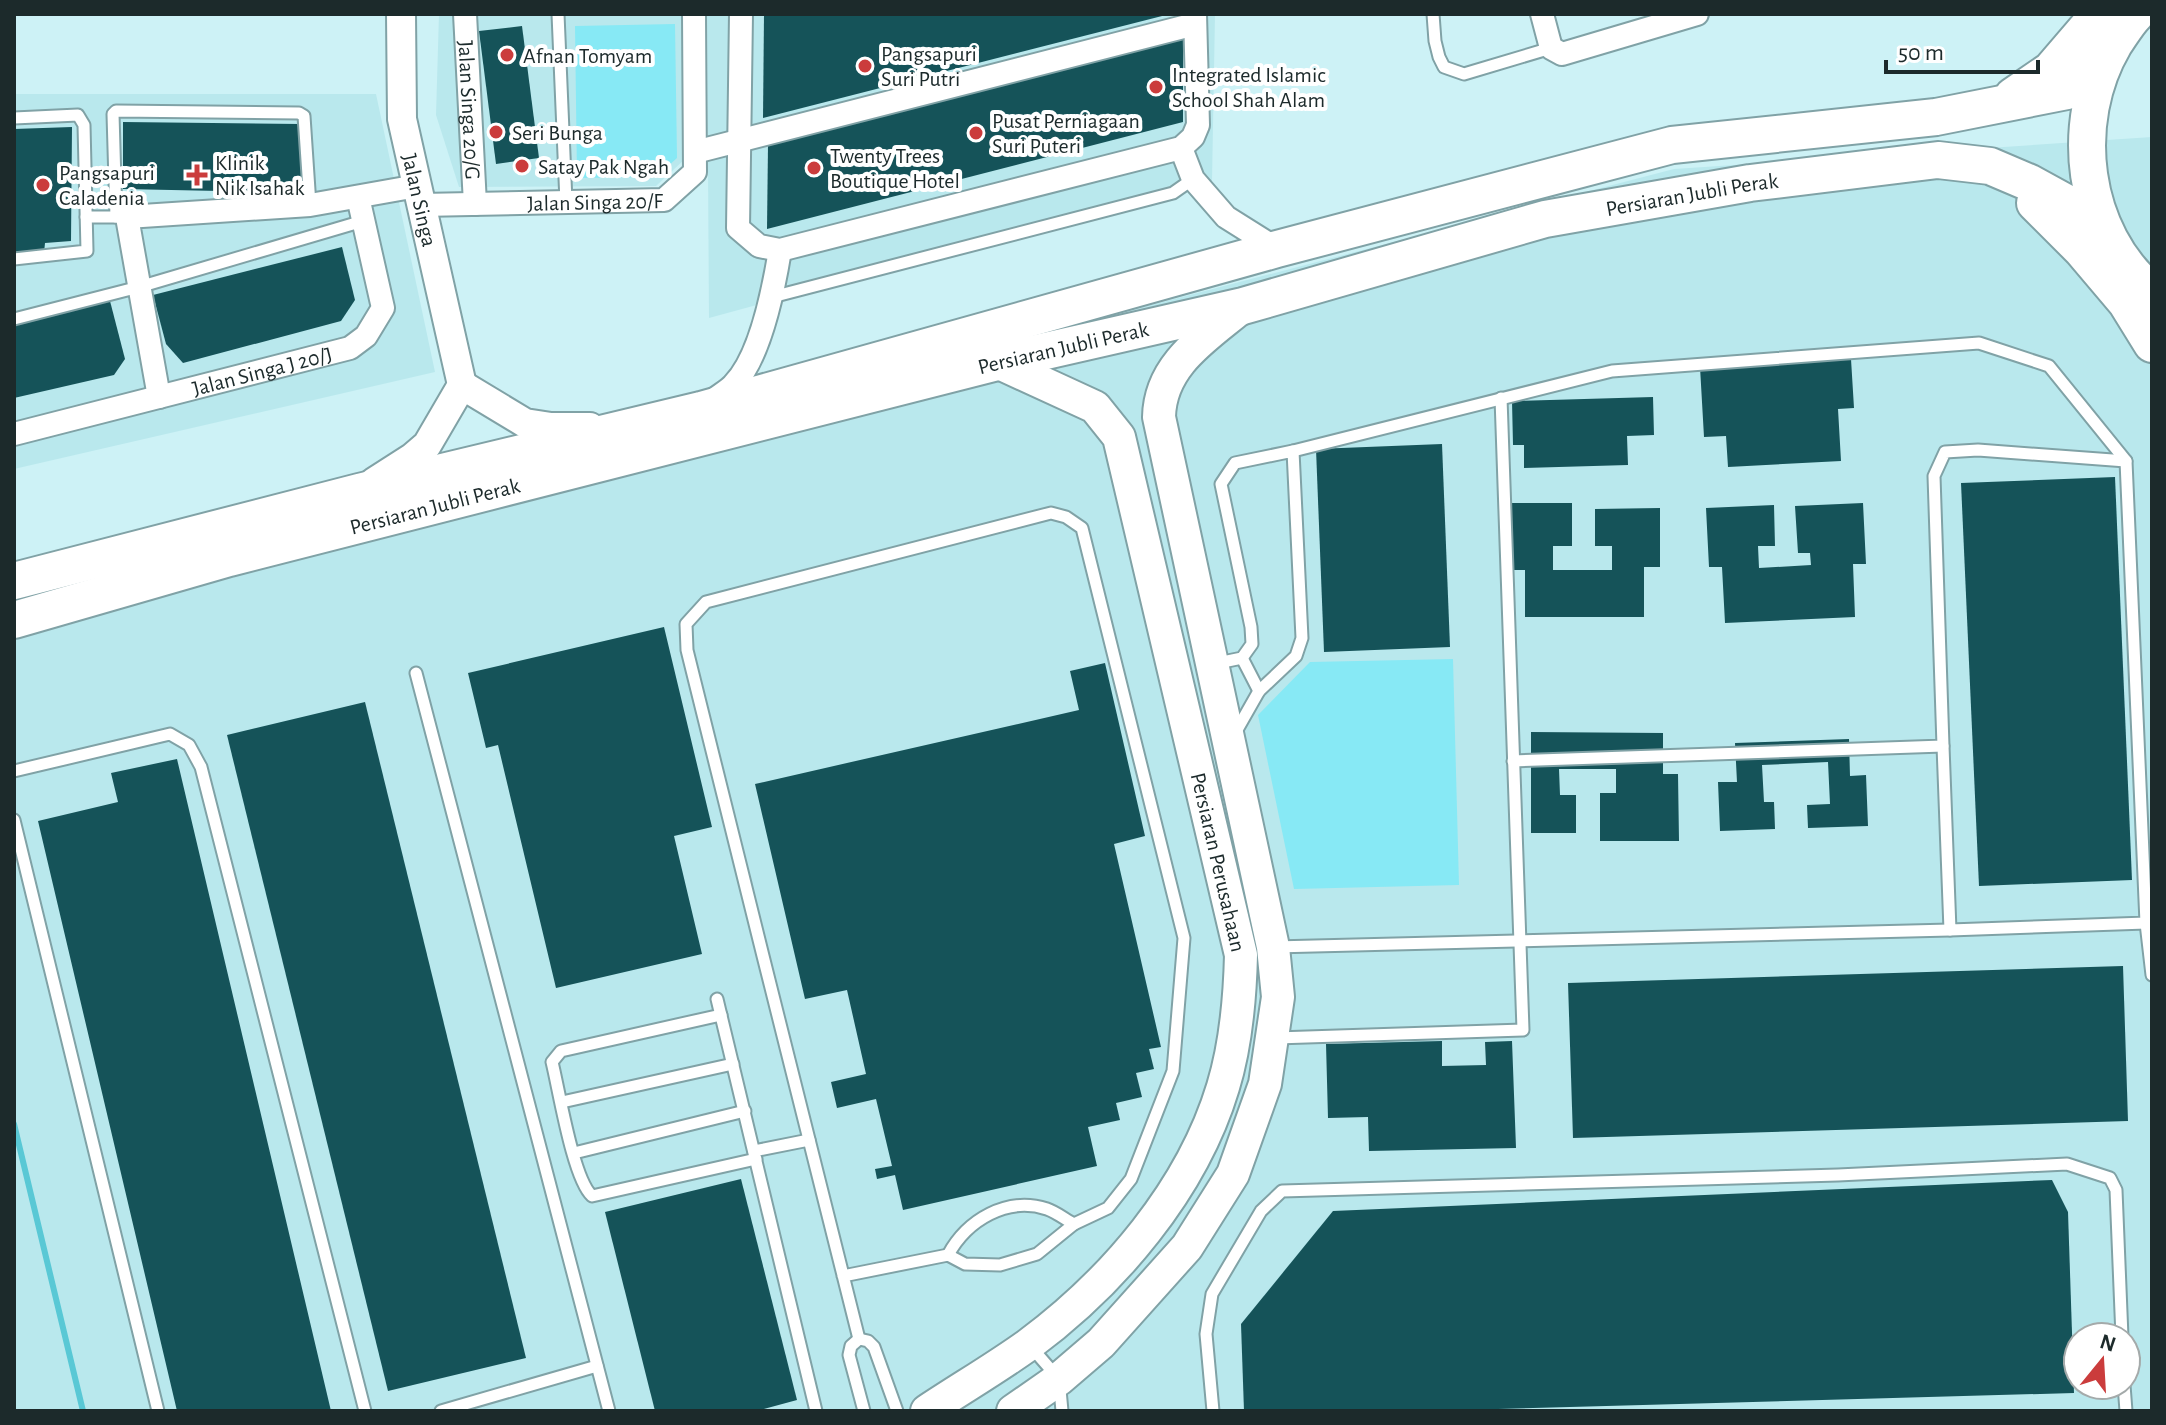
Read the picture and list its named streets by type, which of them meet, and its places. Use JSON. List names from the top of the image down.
{
  "streets": {
    "main road": ["Persiaran Jubli Perak", "Persiaran Perusahaan"],
    "street": [
      "Jalan Singa 20/G",
      "Jalan Singa 20/F",
      "Jalan Singa",
      "Jalan Singa J 20/J"
    ]
  },
  "crossings": [
    ["Jalan Singa 20/G", "Jalan Singa 20/F"],
    ["Persiaran Jubli Perak", "Persiaran Perusahaan"],
    ["Jalan Singa 20/F", "Jalan Singa"],
    ["Jalan Singa 20/F", "Jalan Singa J 20/J"]
  ],
  "places": {
    "other": [
      "Afnan Tomyam",
      "Pangsapuri Suri Putri",
      "Integrated Islamic School Shah Alam",
      "Seri Bunga",
      "Pusat Perniagaan Suri Puteri",
      "Satay Pak Ngah",
      "Twenty Trees Boutique Hotel",
      "Pangsapuri Caladenia"
    ],
    "health": ["Klinik Nik Isahak"]
  },
  "scale_bar": "50 m",
  "north": "top"
}
